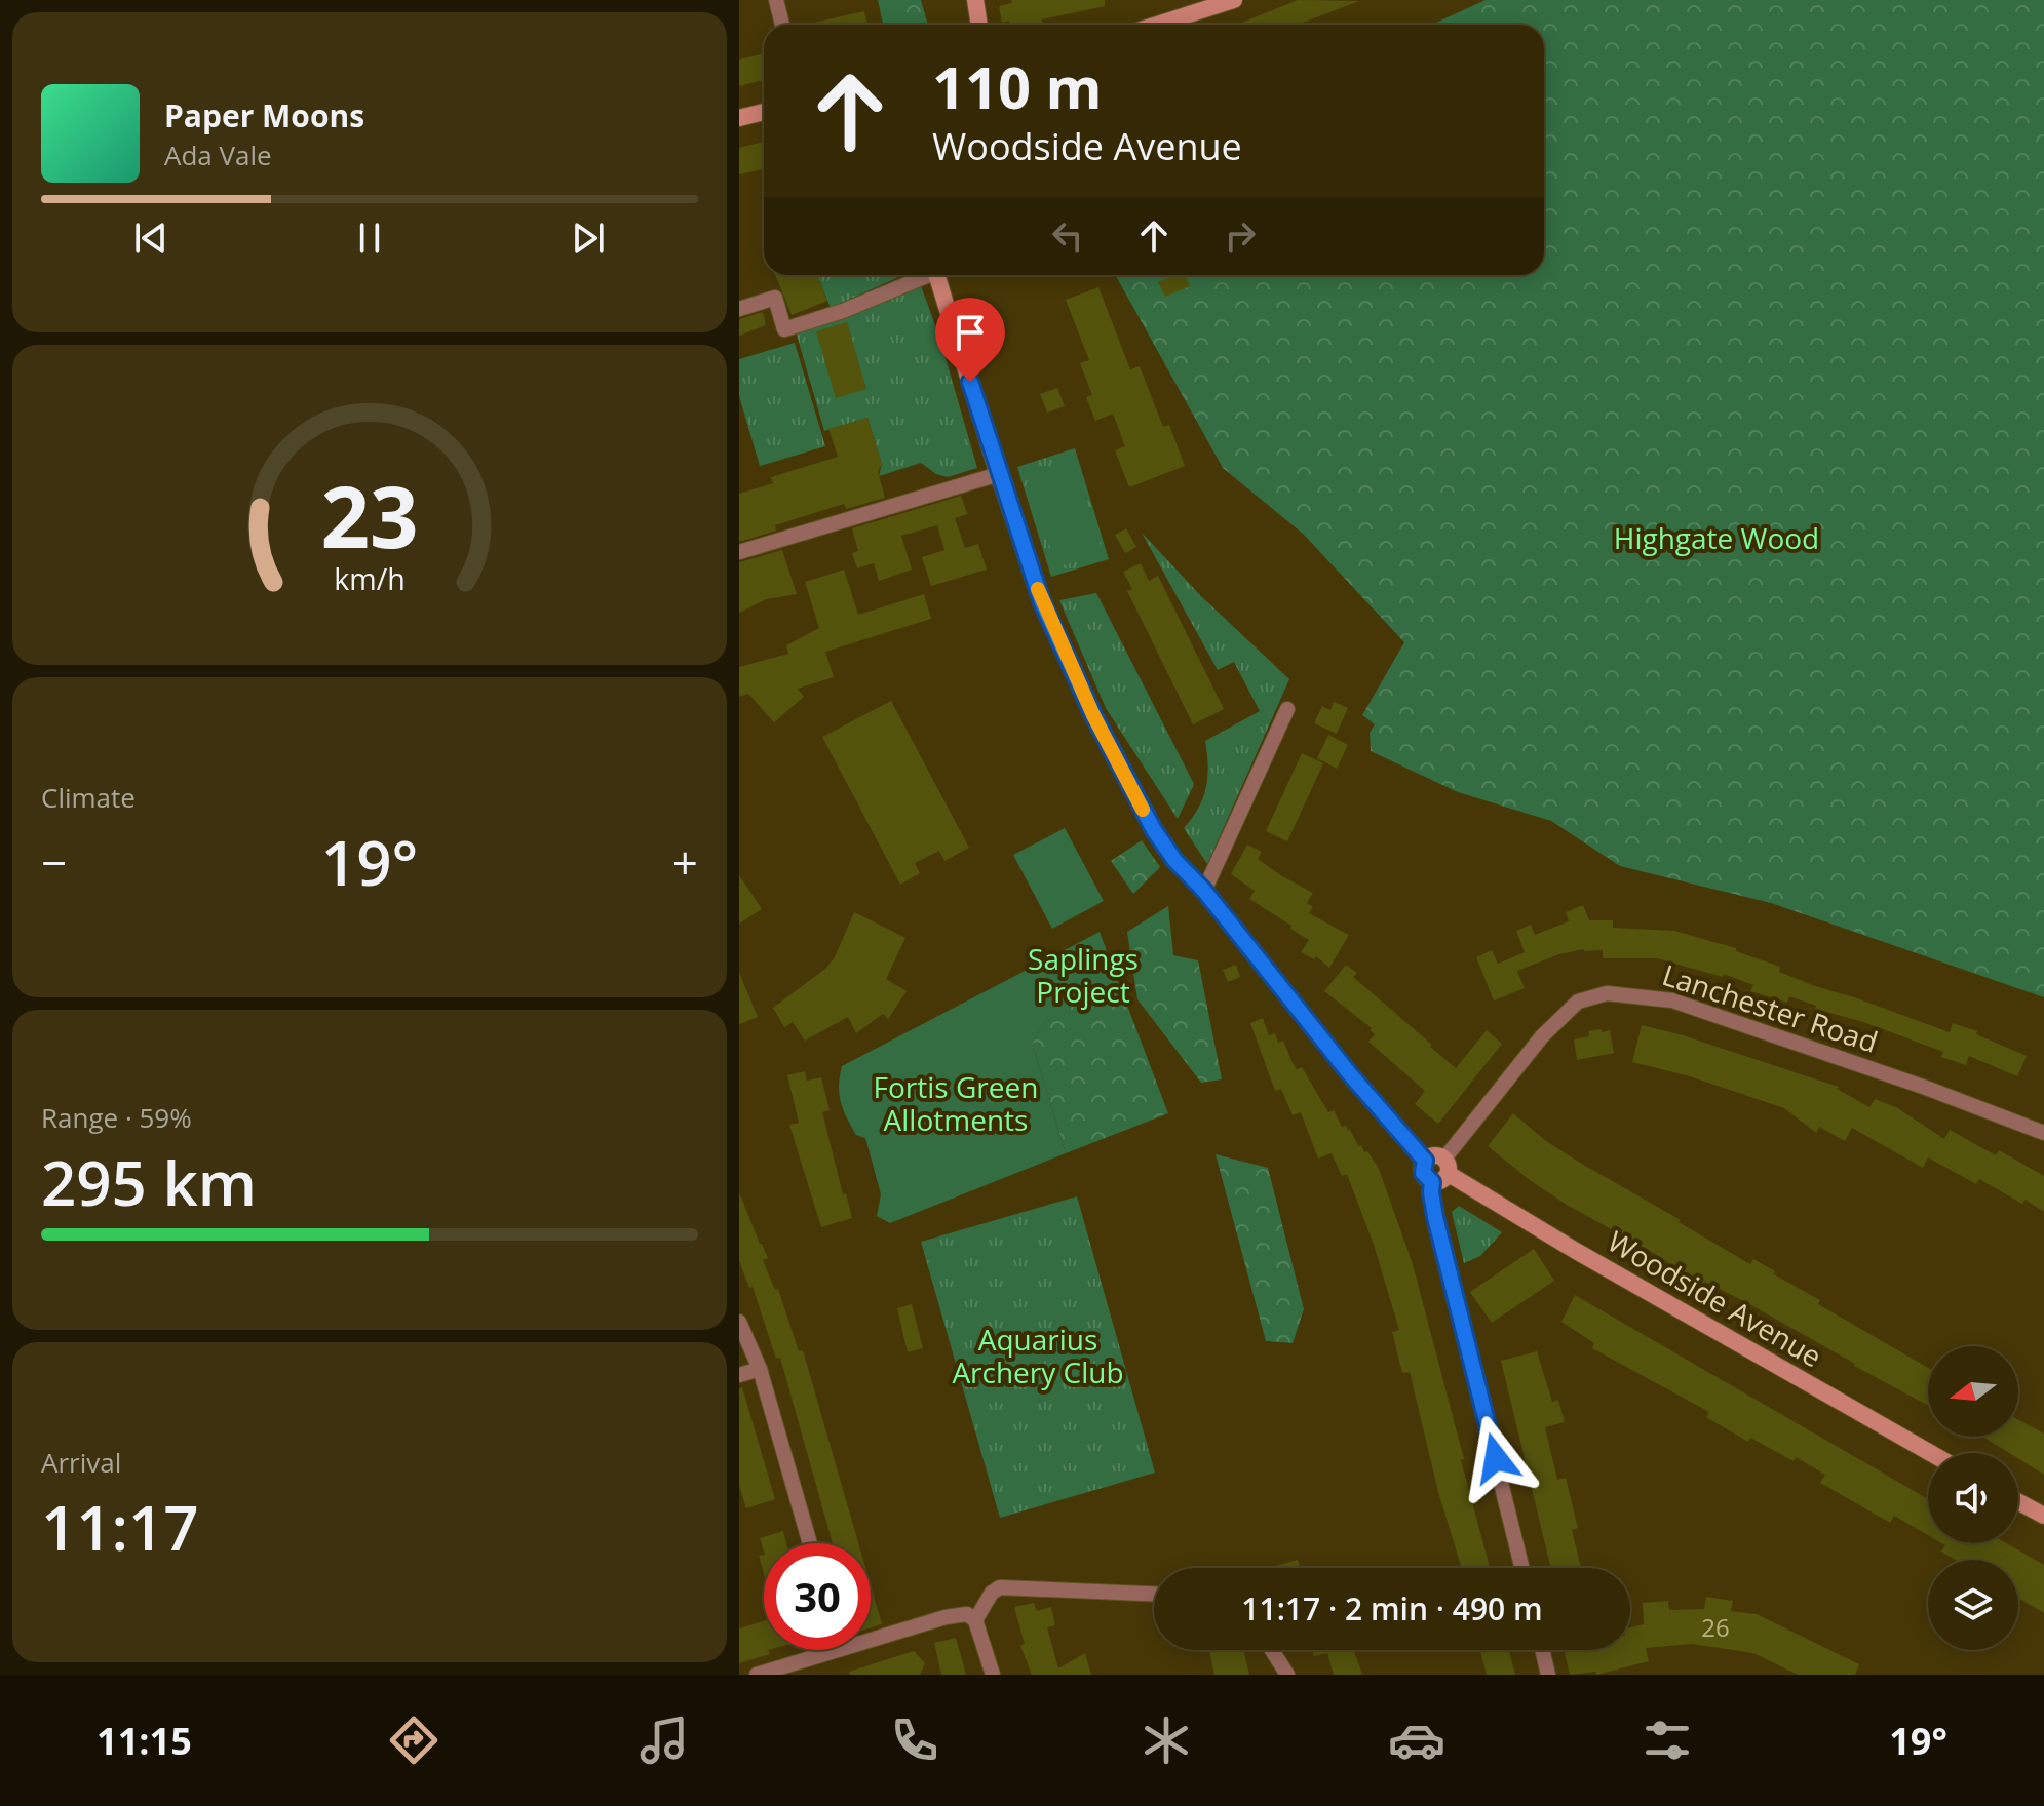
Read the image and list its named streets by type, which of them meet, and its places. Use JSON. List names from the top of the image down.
{
  "streets": {
    "street": ["Lanchester Road", "Woodside Avenue"]
  },
  "crossings": [
    ["Lanchester Road", "Woodside Avenue"]
  ],
  "parks": [
    "Highgate Wood",
    "Saplings Project",
    "Fortis Green Allotments",
    "Aquarius Archery Club"
  ],
  "house_numbers": ["26"],
  "north": "left",
  "page": {
    "turn": ["110 m", "Woodside Avenue"],
    "song": ["Paper Moons", "Ada Vale"],
    "tile": [
      "Climate",
      ["Range · 59%", "295 km"],
      ["Arrival", "11:17"]
    ],
    "heat": ["−", "19°", "+"],
    "limit": "30",
    "trip": "11:17 · 2 min · 490 m",
    "tabs": ["11:15", "19°"],
    "gauge": ["23", "km/h"]
  }
}
